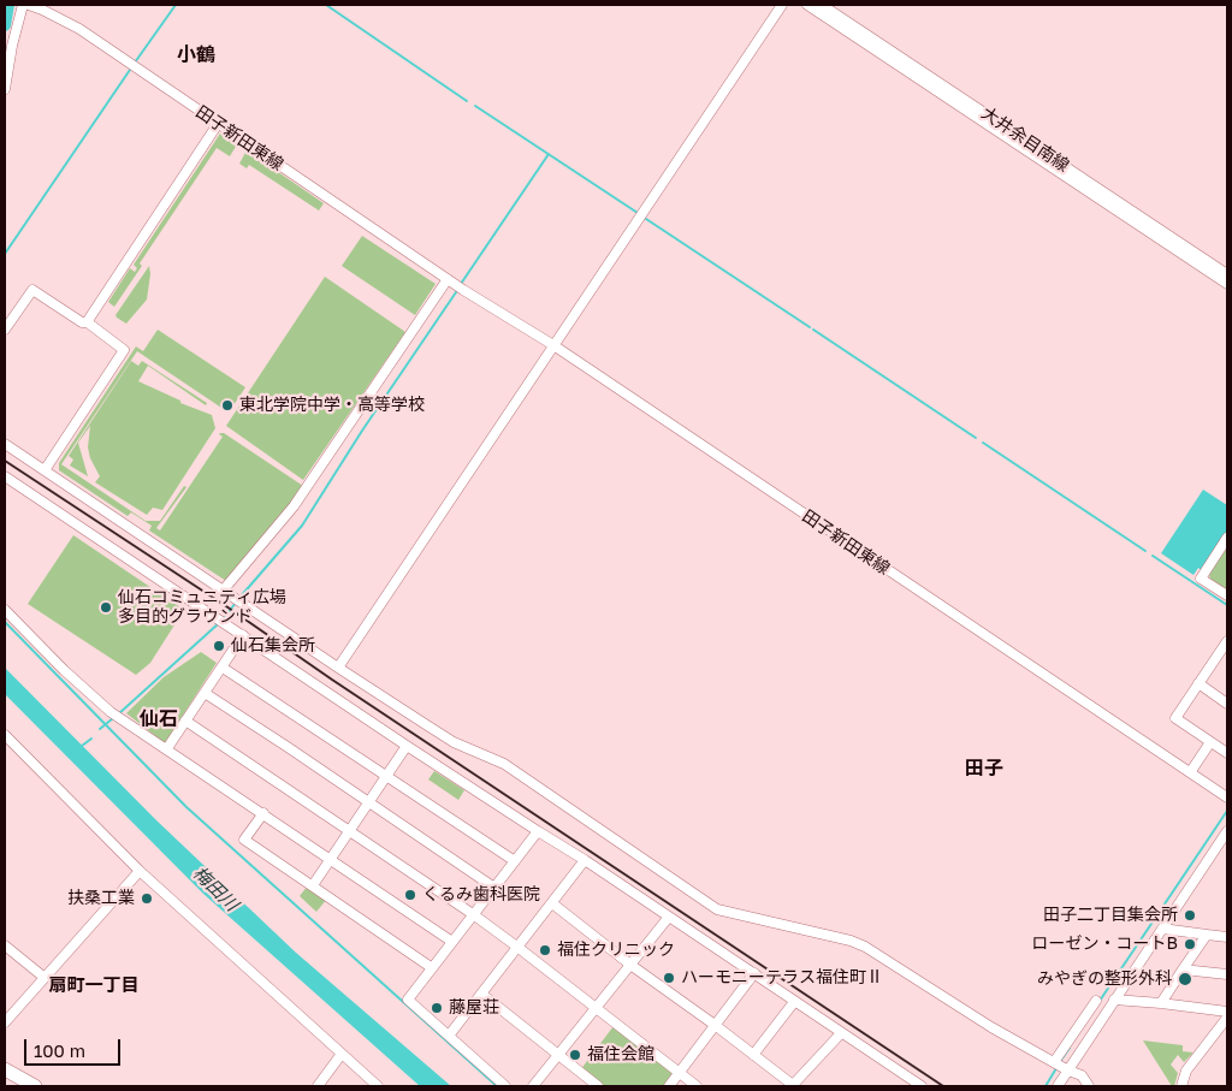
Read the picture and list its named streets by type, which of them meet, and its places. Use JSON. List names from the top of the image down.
{
  "streets": {
    "street": ["田子新田東線", "大井余目南線"]
  },
  "districts": [
    "小鶴",
    "仙石",
    "田子",
    "扇町一丁目"
  ],
  "water": ["梅田川"],
  "places": [
    "東北学院中学・高等学校",
    "仙石コミュニティ広場 多目的グラウンド",
    "仙石集会所",
    "くるみ歯科医院",
    "扶桑工業",
    "田子二丁目集会所",
    "ローゼン・コートB",
    "福住クリニック",
    "ハーモニーテラス福住町Ⅱ",
    "みやぎの整形外科",
    "藤屋荘",
    "福住会館"
  ],
  "scale_bar": "100 m"
}
